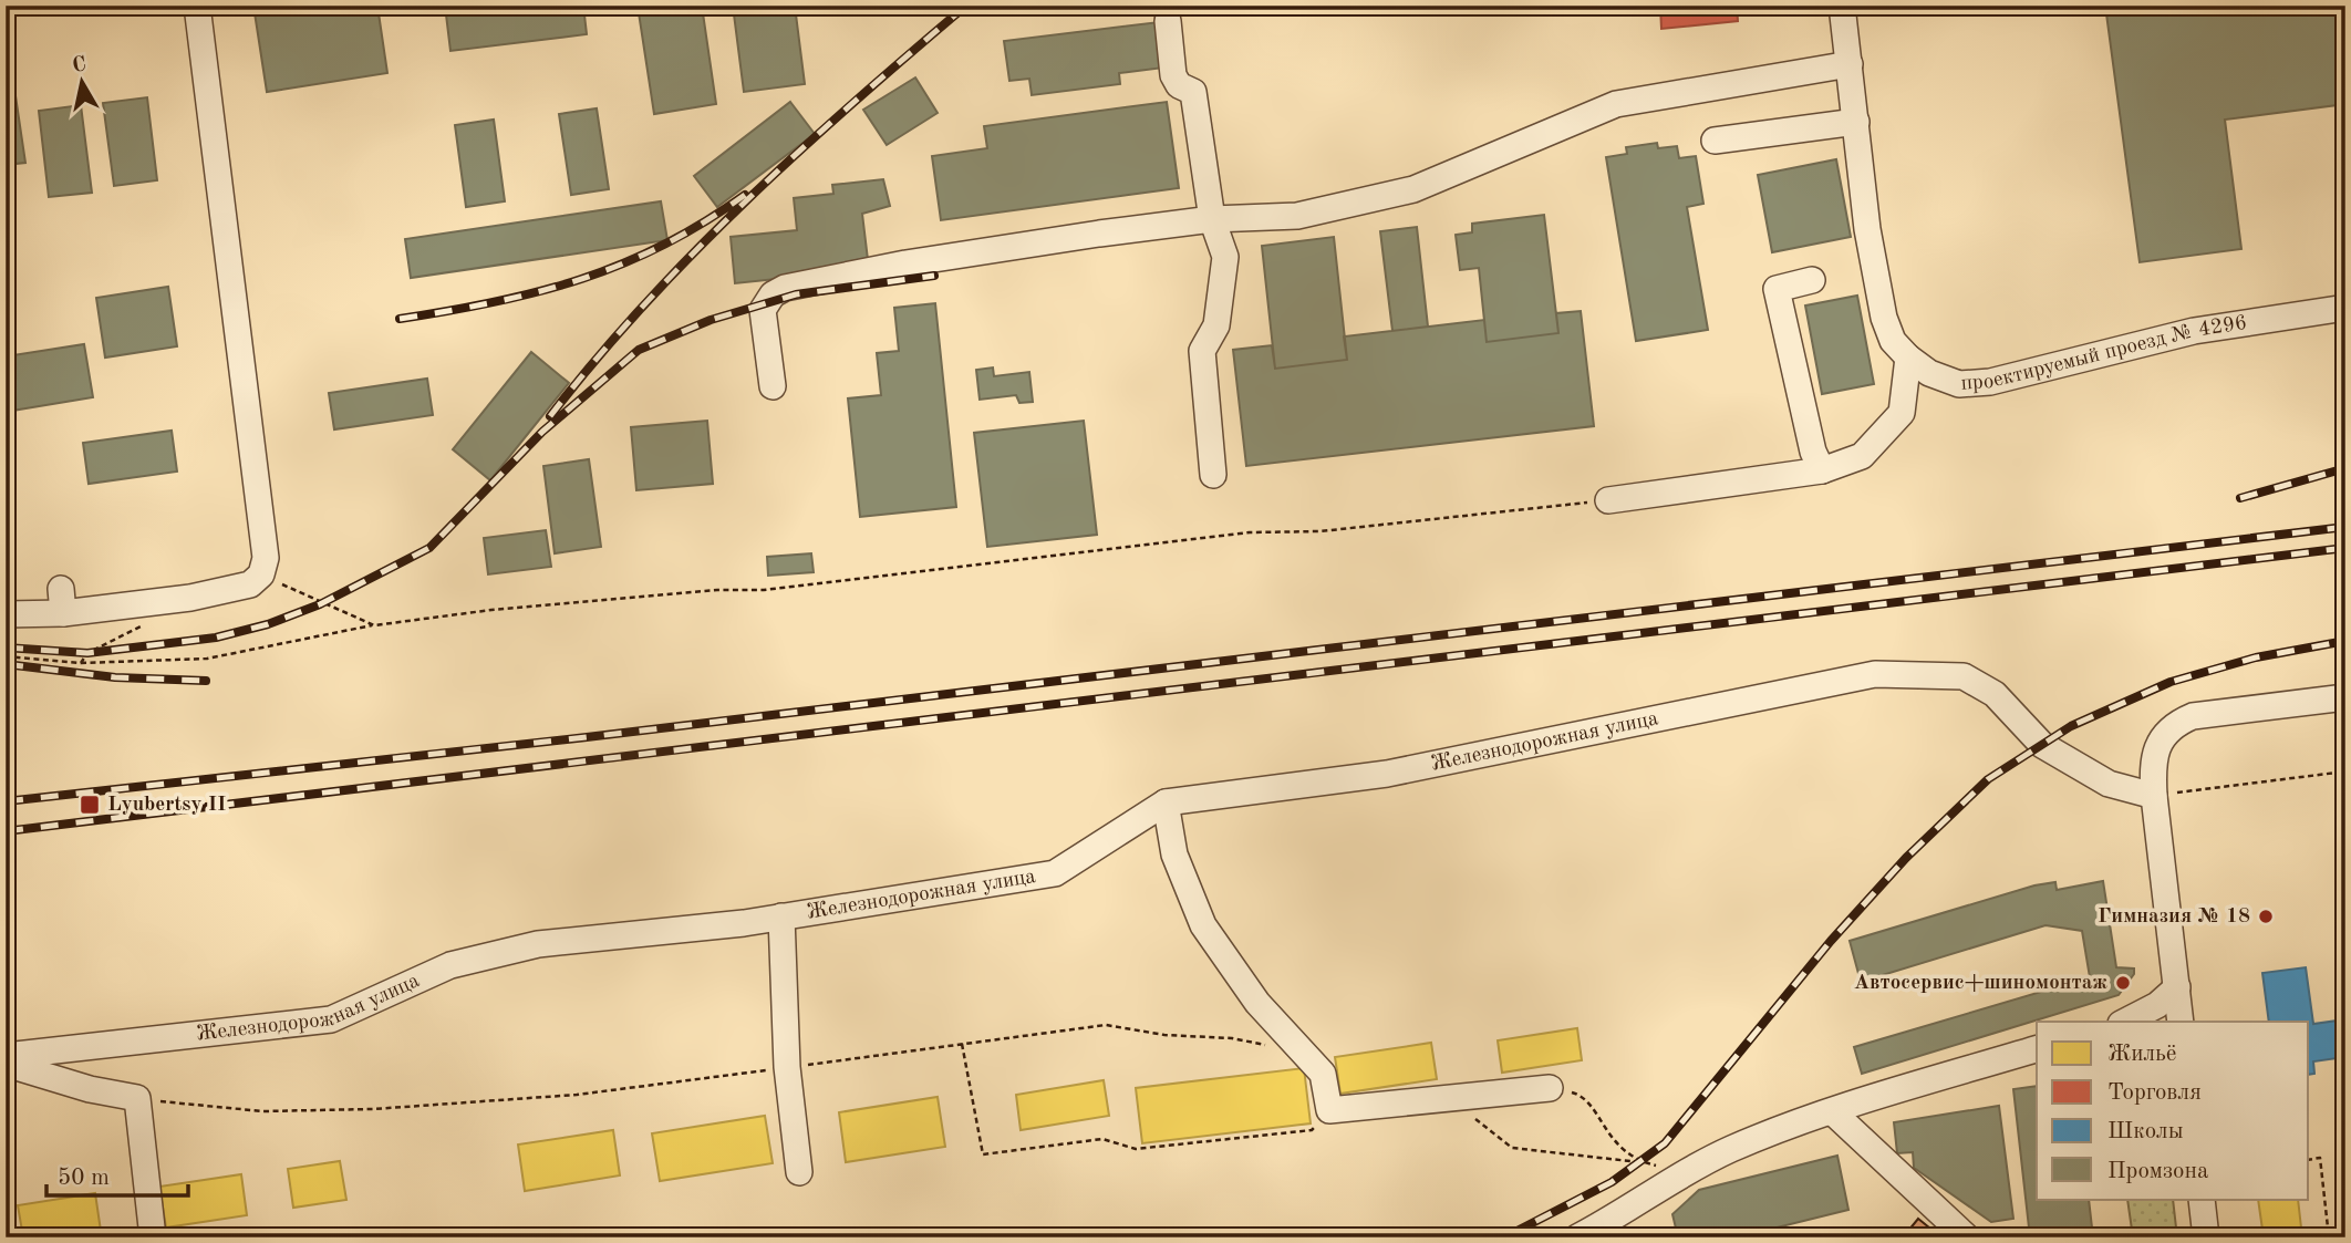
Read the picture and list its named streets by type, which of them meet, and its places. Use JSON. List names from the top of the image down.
{
  "streets": {
    "street": ["проектируемый проезд № 4296", "Железнодорожная улица"]
  },
  "places": {
    "transit": ["Lyubertsy II"],
    "other": ["Гимназия № 18", "Автосервис+шиномонтаж"]
  },
  "legend": [
    "Жильё",
    "Торговля",
    "Школы",
    "Промзона"
  ],
  "scale_bar": "50 m",
  "north": "top"
}
